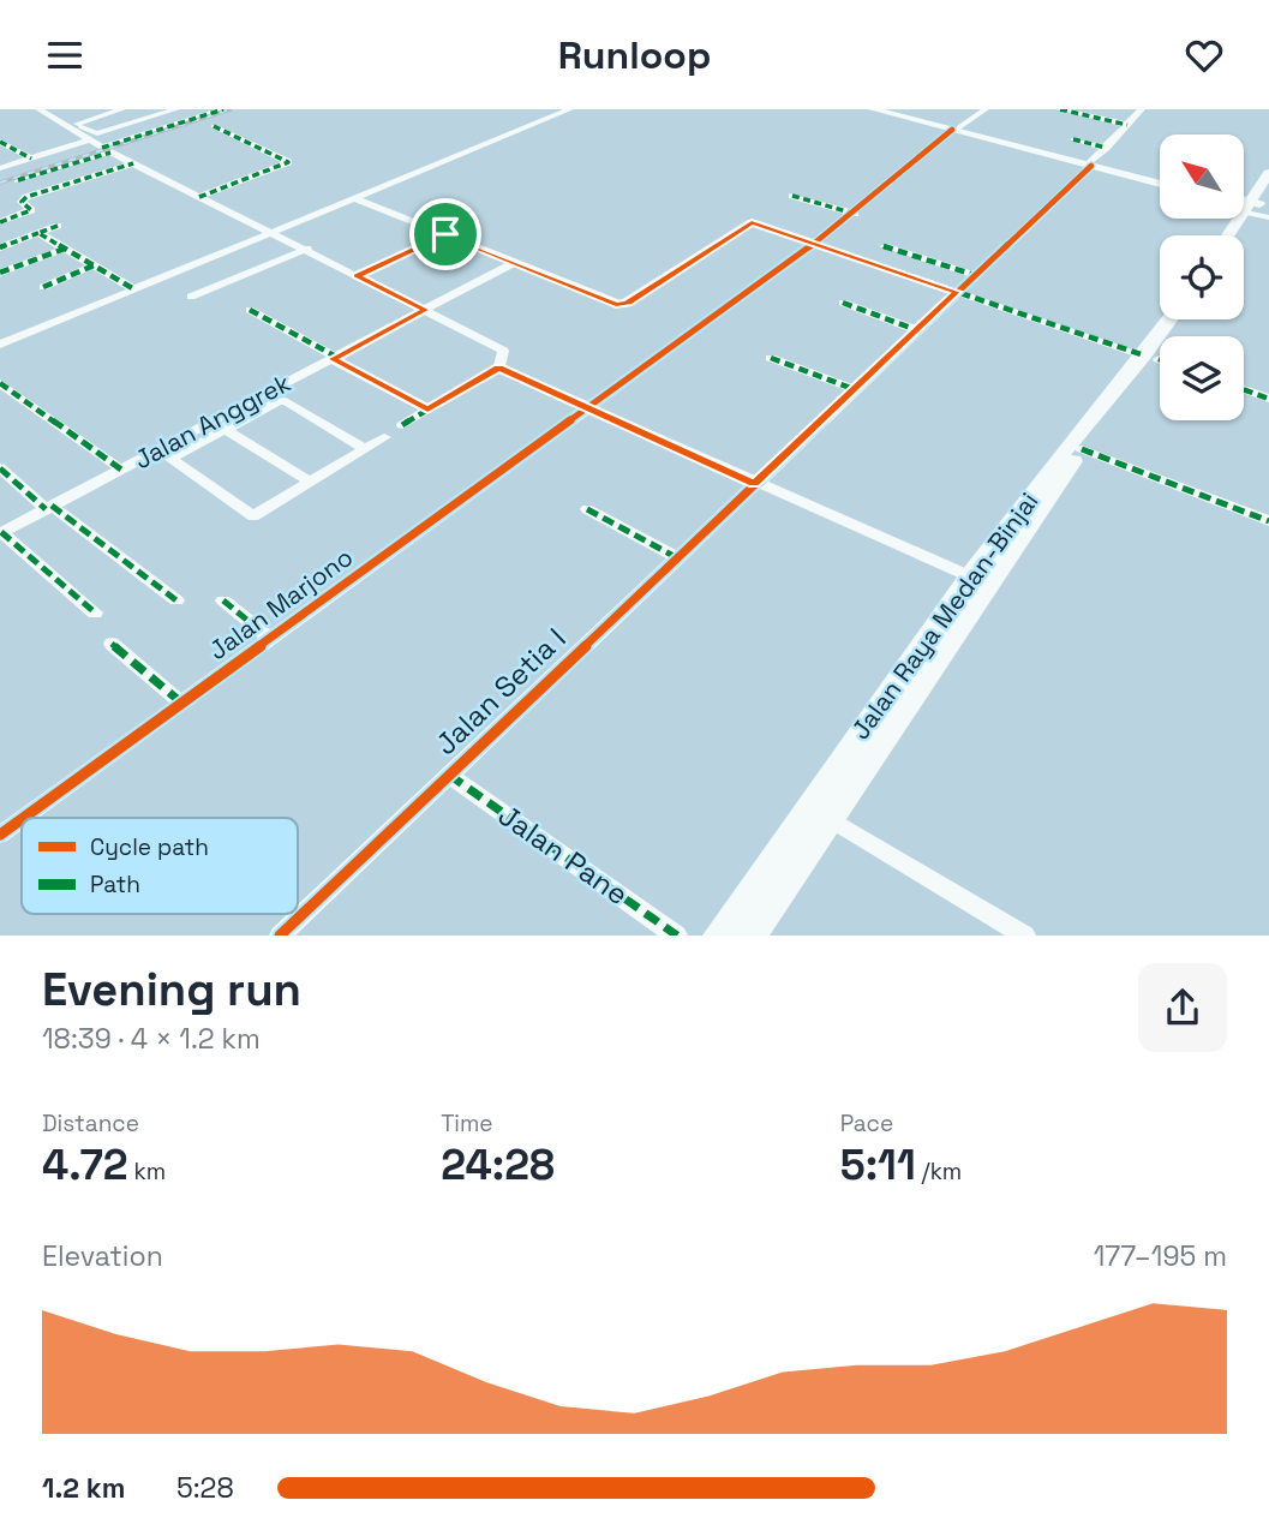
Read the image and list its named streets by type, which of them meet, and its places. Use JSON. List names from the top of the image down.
{
  "streets": {
    "highway": ["Jalan Raya Medan-Binjai"],
    "street": [
      "Jalan Anggrek",
      "Jalan Marjono",
      "Jalan Setia I",
      "Jalan Pane"
    ]
  },
  "crossings": [
    ["Jalan Setia I", "Jalan Pane"]
  ],
  "legend": ["Cycle path", "Path"],
  "north": "top left",
  "page": {
    "header": "Runloop",
    "heading": ["Evening run", "18:39 · 4 × 1.2 km"],
    "stats": [
      ["Distance", "4.72 km"],
      ["Time", "24:28"],
      ["Pace", "5:11 /km"]
    ],
    "chart": ["Elevation", "177–195 m"],
    "list": [
      {
        "name": "1.2 km",
        "note": "5:28"
      }
    ]
  }
}
